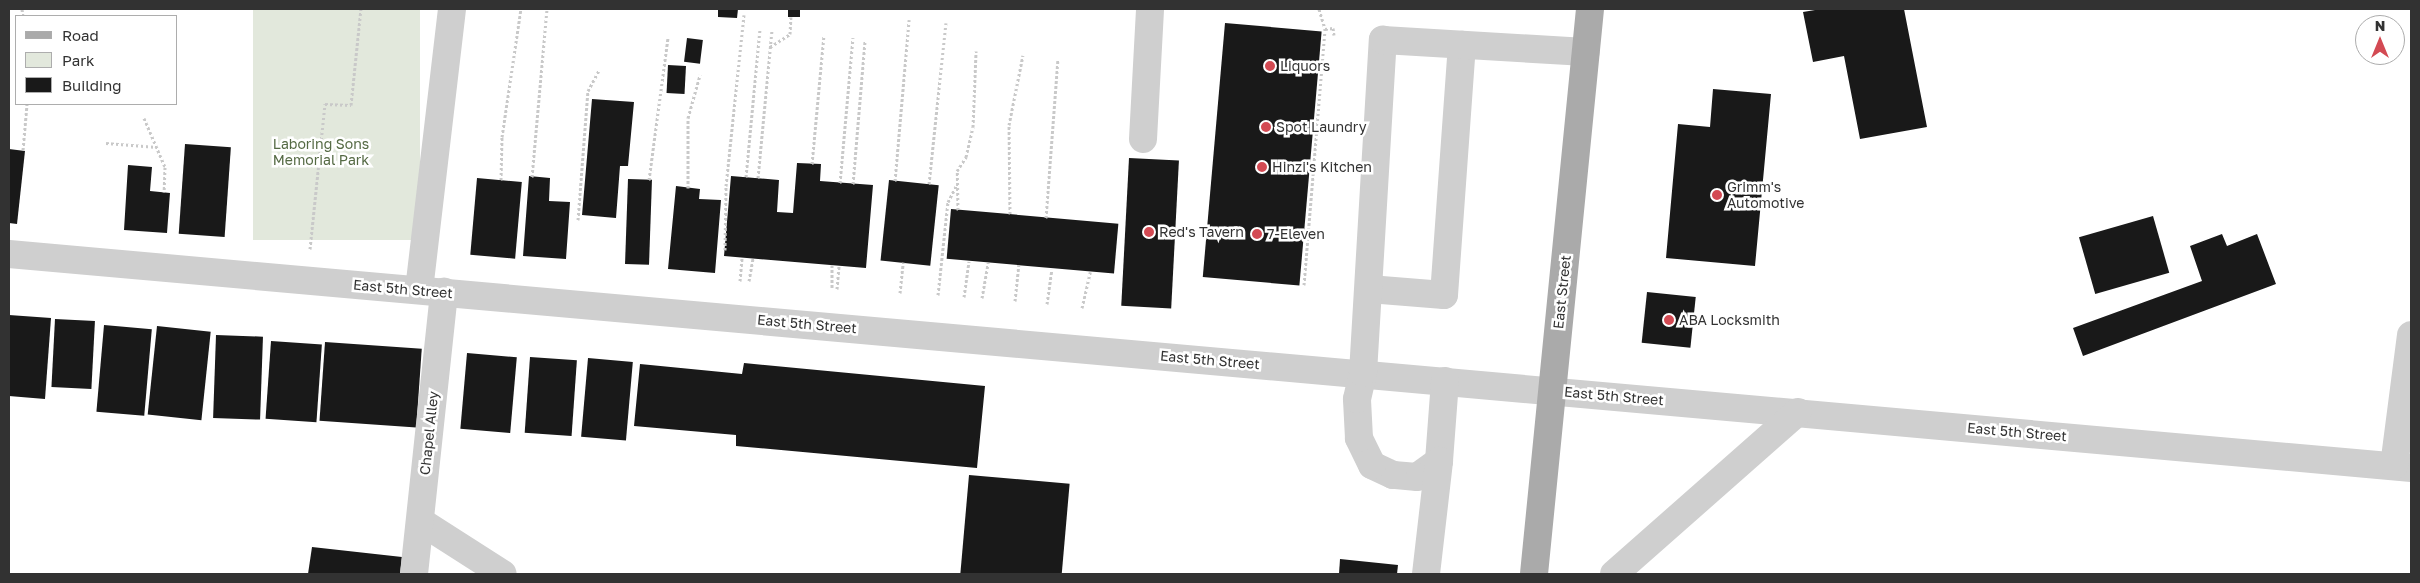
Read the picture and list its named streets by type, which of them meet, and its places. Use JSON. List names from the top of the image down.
{
  "streets": {
    "main road": ["East Street"],
    "street": ["East 5th Street", "Chapel Alley"]
  },
  "crossings": [
    ["East 5th Street", "East Street"],
    ["East 5th Street", "Chapel Alley"]
  ],
  "parks": ["Laboring Sons Memorial Park"],
  "places": [
    "Liquors",
    "Spot Laundry",
    "Hinzi's Kitchen",
    "Grimm's Automotive",
    "Red's Tavern",
    "7-Eleven",
    "ABA Locksmith"
  ],
  "legend": ["Road", "Park", "Building"],
  "north": "top"
}
